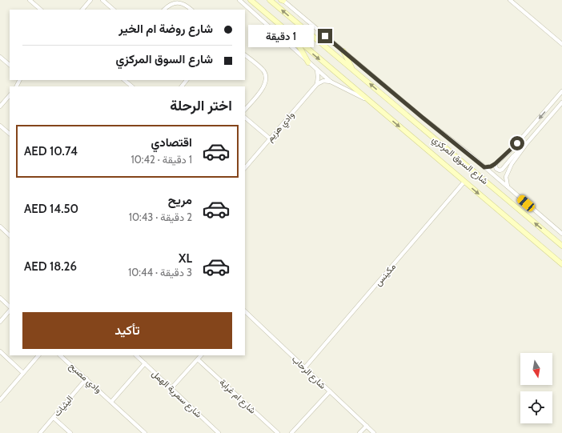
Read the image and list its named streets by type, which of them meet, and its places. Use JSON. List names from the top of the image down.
{
  "streets": {
    "main road": ["شارع السوق المركزي"],
    "street": [
      "وادي هزيم",
      "مكينس",
      "شارع الرحاب",
      "وادي مصبح",
      "شارع سمرية الهمل",
      "شارع ام غرابة",
      "اليثياث"
    ]
  },
  "crossings": [
    ["شارع السوق المركزي", "مكينس"],
    ["مكينس", "شارع الرحاب"],
    ["وادي مصبح", "اليثياث"]
  ],
  "north": "bottom",
  "page": {
    "banner": ["شارع روضة ام الخير", "شارع السوق المركزي"],
    "bubble": "1 دقيقة",
    "heading": "اختر الرحلة",
    "list": [
      {
        "name": "اقتصادي",
        "note": "1 دقيقة · 10:42",
        "value": "AED 10.74"
      },
      {
        "name": "مريح",
        "note": "2 دقيقة · 10:43",
        "value": "AED 14.50"
      },
      {
        "name": "XL",
        "note": "3 دقيقة · 10:44",
        "value": "AED 18.26"
      }
    ],
    "buttons": "تأكيد"
  }
}
